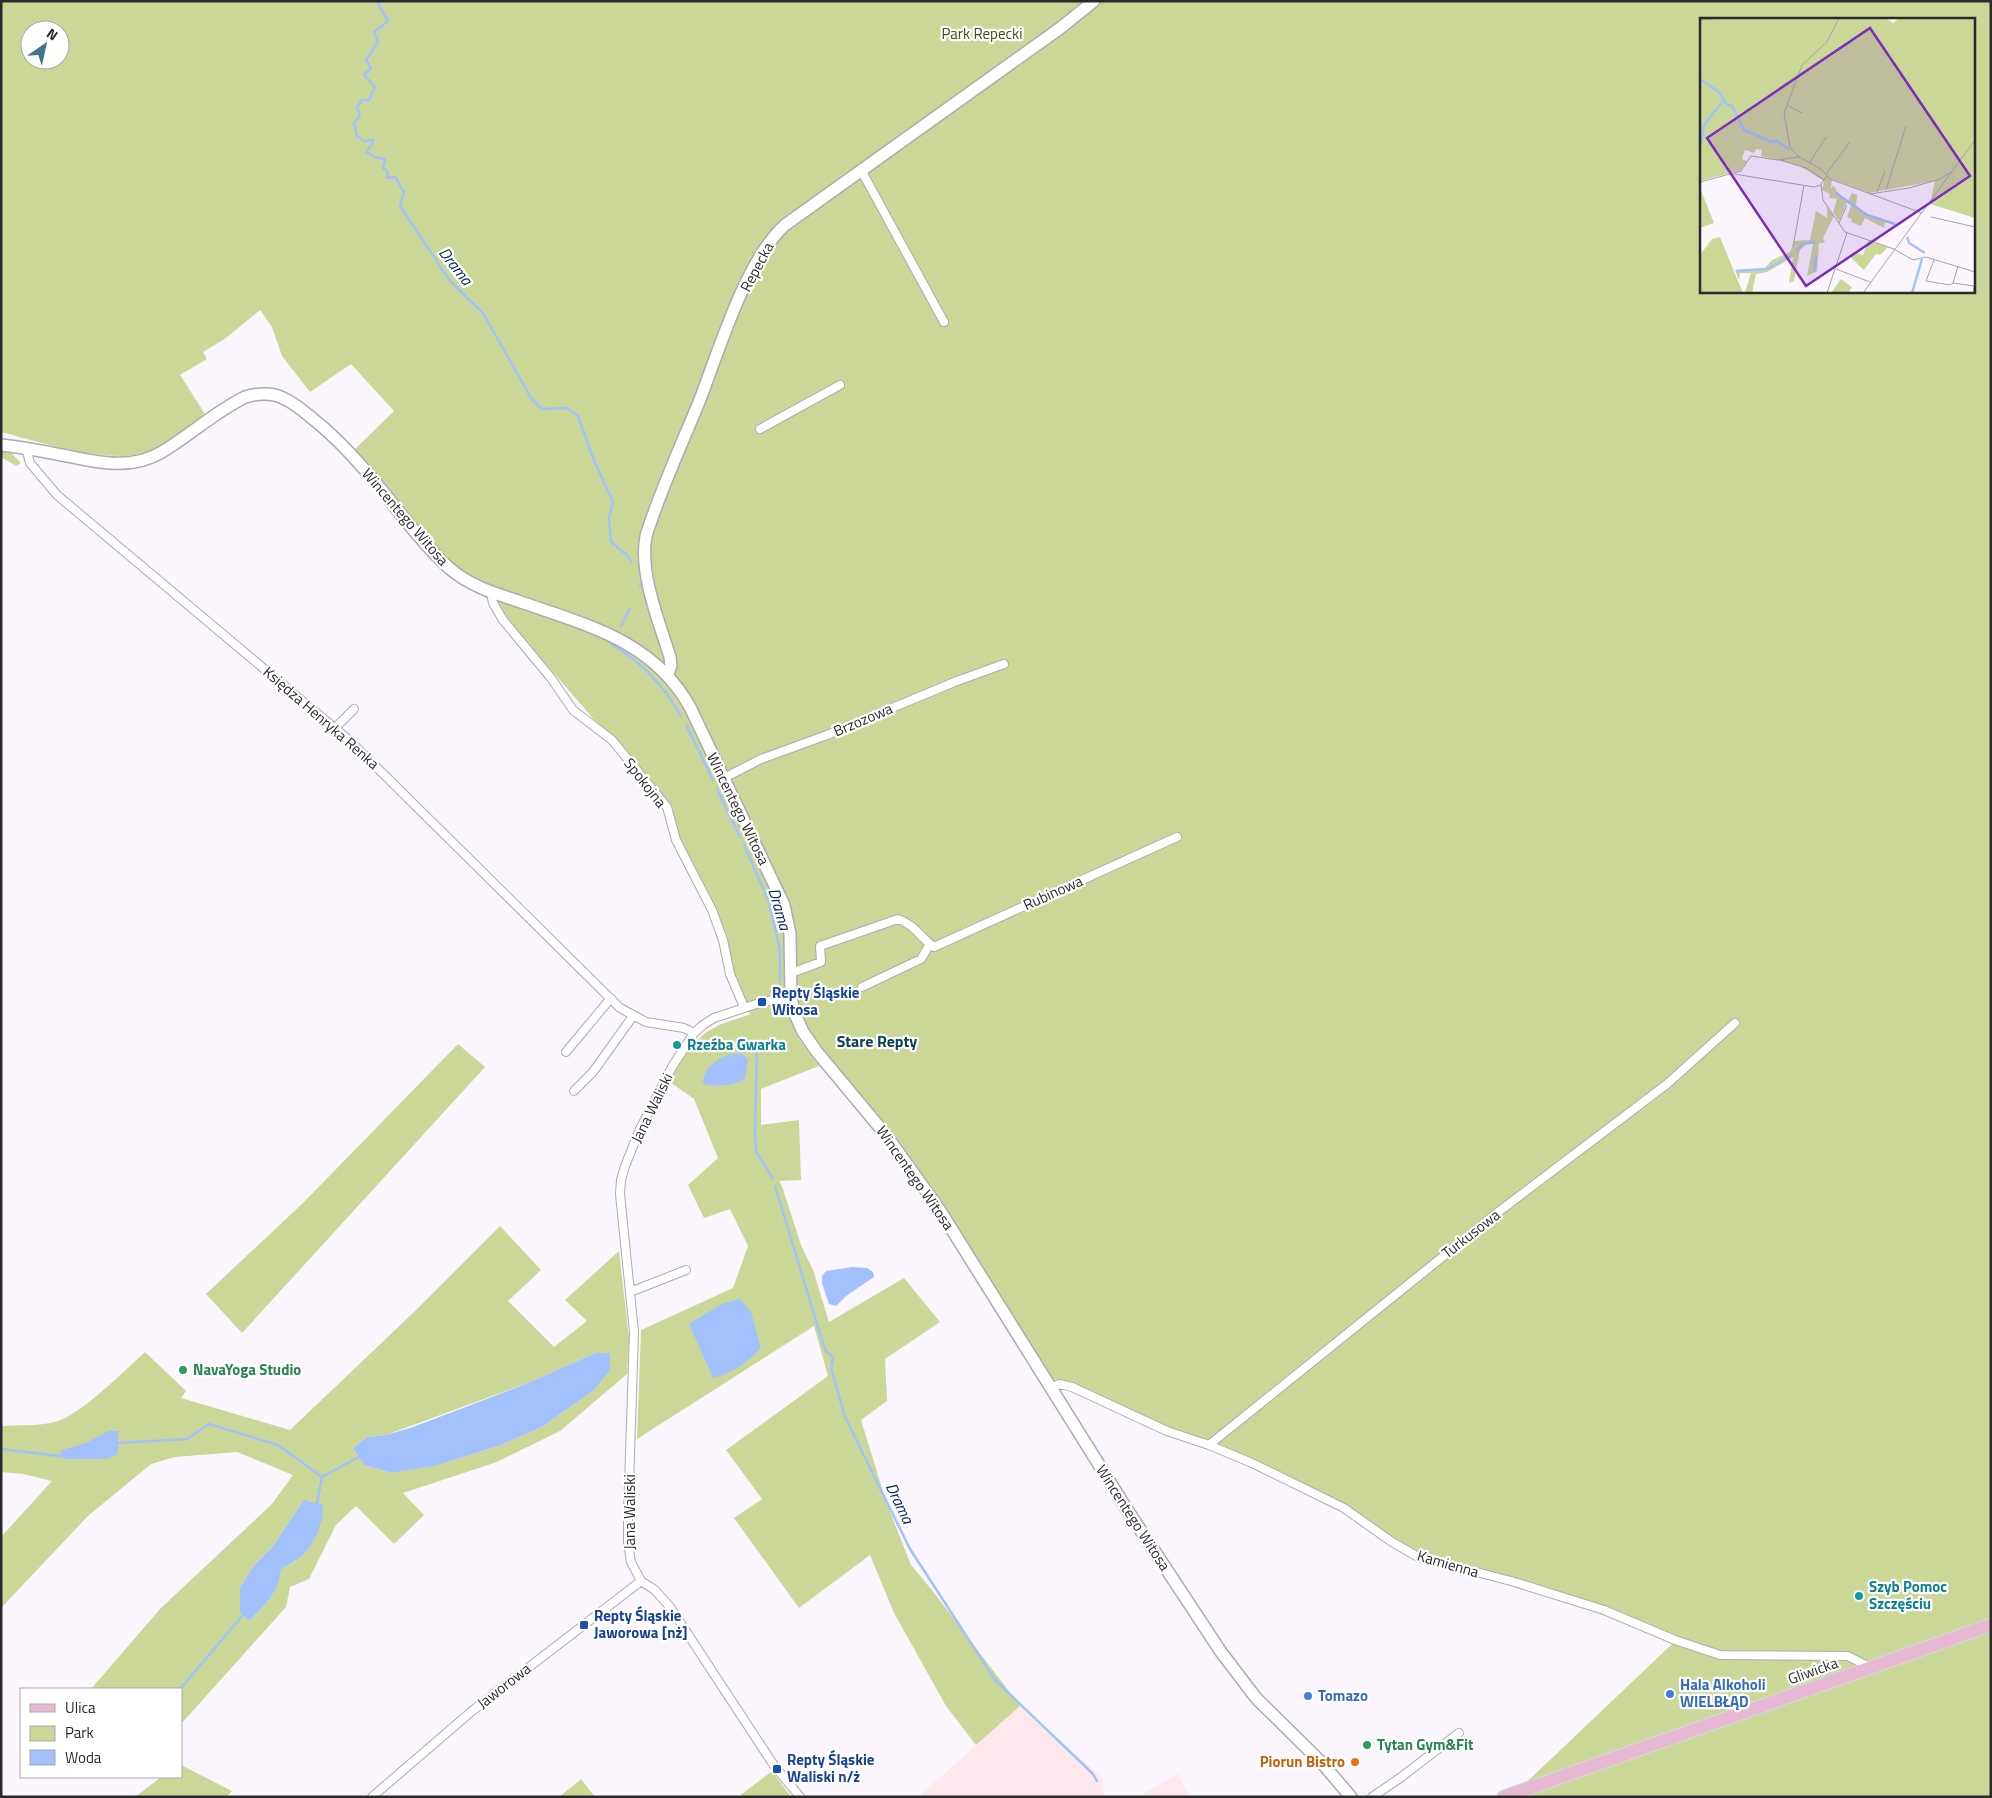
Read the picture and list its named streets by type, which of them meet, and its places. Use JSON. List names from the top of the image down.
{
  "streets": {
    "main road": ["Gliwicka"],
    "street": [
      "Repecka",
      "Wincentego Witosa",
      "Księdza Henryka Renka",
      "Brzozowa",
      "Spokojna",
      "Rubinowa",
      "Jana Waliski",
      "Turkusowa",
      "Kamienna",
      "Jaworowa"
    ]
  },
  "crossings": [
    ["Repecka", "Wincentego Witosa"],
    ["Wincentego Witosa", "Księdza Henryka Renka"],
    ["Wincentego Witosa", "Brzozowa"],
    ["Wincentego Witosa", "Spokojna"],
    ["Wincentego Witosa", "Jana Waliski"],
    ["Wincentego Witosa", "Kamienna"],
    ["Księdza Henryka Renka", "Jana Waliski"],
    ["Spokojna", "Jana Waliski"],
    ["Jana Waliski", "Jaworowa"],
    ["Turkusowa", "Kamienna"],
    ["Kamienna", "Gliwicka"]
  ],
  "districts": ["Stare Repty"],
  "water": ["Drama"],
  "parks": ["Park Repecki"],
  "places": {
    "transit": ["Repty Śląskie Witosa", "Repty Śląskie Jaworowa [nż]", "Repty Śląskie Waliski n/ż"],
    "other": [
      "Rzeźba Gwarka",
      "NavaYoga Studio",
      "Szyb Pomoc Szczęściu",
      "Hala Alkoholi WIELBŁĄD",
      "Tomazo",
      "Tytan Gym&Fit",
      "Piorun Bistro"
    ]
  },
  "legend": ["Ulica", "Park", "Woda"],
  "north": "top right"
}
